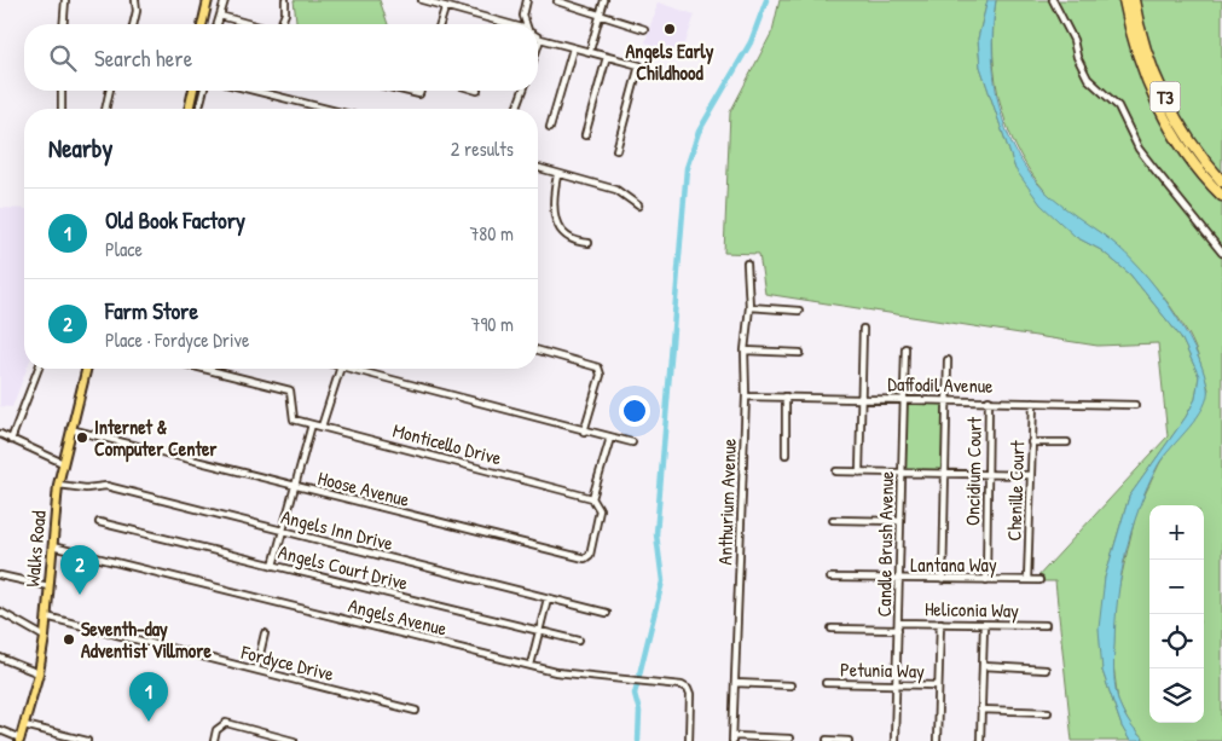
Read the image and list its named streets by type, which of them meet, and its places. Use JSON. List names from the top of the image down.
{
  "streets": {
    "highway": ["T3"],
    "main road": ["Walks Road"],
    "street": [
      "Daffodil Avenue",
      "Monticello Drive",
      "Oncidium Court",
      "Hoose Avenue",
      "Chenille Court",
      "Anthurium Avenue",
      "Angels Inn Drive",
      "Candle Brush Avenue",
      "Lantana Way",
      "Angels Court Drive",
      "Heliconia Way",
      "Angels Avenue",
      "Fordyce Drive",
      "Petunia Way"
    ]
  },
  "crossings": [
    ["Daffodil Avenue", "Oncidium Court"],
    ["Daffodil Avenue", "Chenille Court"],
    ["Daffodil Avenue", "Anthurium Avenue"],
    ["Daffodil Avenue", "Candle Brush Avenue"],
    ["Monticello Drive", "Hoose Avenue"],
    ["Oncidium Court", "Lantana Way"],
    ["Hoose Avenue", "Walks Road"],
    ["Chenille Court", "Lantana Way"],
    ["Angels Inn Drive", "Walks Road"],
    ["Candle Brush Avenue", "Lantana Way"],
    ["Candle Brush Avenue", "Heliconia Way"],
    ["Candle Brush Avenue", "Petunia Way"],
    ["Walks Road", "Angels Avenue"],
    ["Walks Road", "Fordyce Drive"]
  ],
  "places": ["Angels Early Childhood", "Internet & Computer Center", "Seventh-day Adventist Villmore"],
  "page": {
    "search": "Search here",
    "heading": ["Nearby", "2 results"],
    "list": [
      {
        "mark": "1",
        "name": "Old Book Factory",
        "note": "Place",
        "value": "780 m"
      },
      {
        "mark": "2",
        "name": "Farm Store",
        "note": "Place · Fordyce Drive",
        "value": "790 m"
      }
    ],
    "map_buttons": ["+", "−"],
    "pins": ["2", "1"]
  }
}
